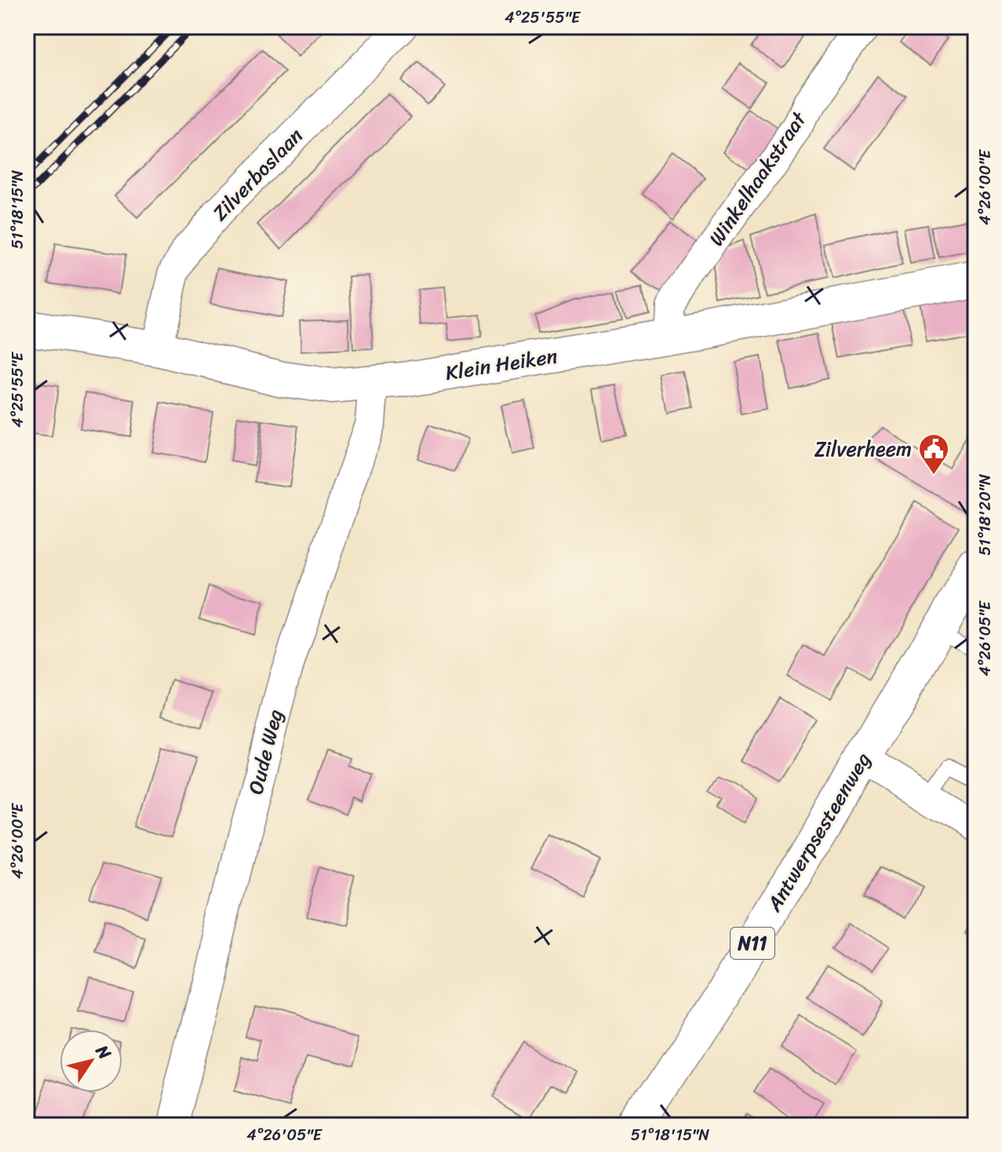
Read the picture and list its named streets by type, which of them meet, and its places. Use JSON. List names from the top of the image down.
{
  "streets": {
    "street": [
      "Zilverboslaan",
      "Winkelhaakstraat",
      "Klein Heiken",
      "Oude Weg",
      "Antwerpsesteenweg",
      "N11"
    ]
  },
  "crossings": [
    ["Zilverboslaan", "Klein Heiken"],
    ["Winkelhaakstraat", "Klein Heiken"],
    ["Klein Heiken", "Oude Weg"]
  ],
  "places": {
    "public building": ["Zilverheem"]
  },
  "north": "top right",
  "coordinates": [
    "4°25'55\"E",
    "4°26'00\"E",
    "51°18'15\"N",
    "51°18'20\"N",
    "4°26'05\"E"
  ]
}
